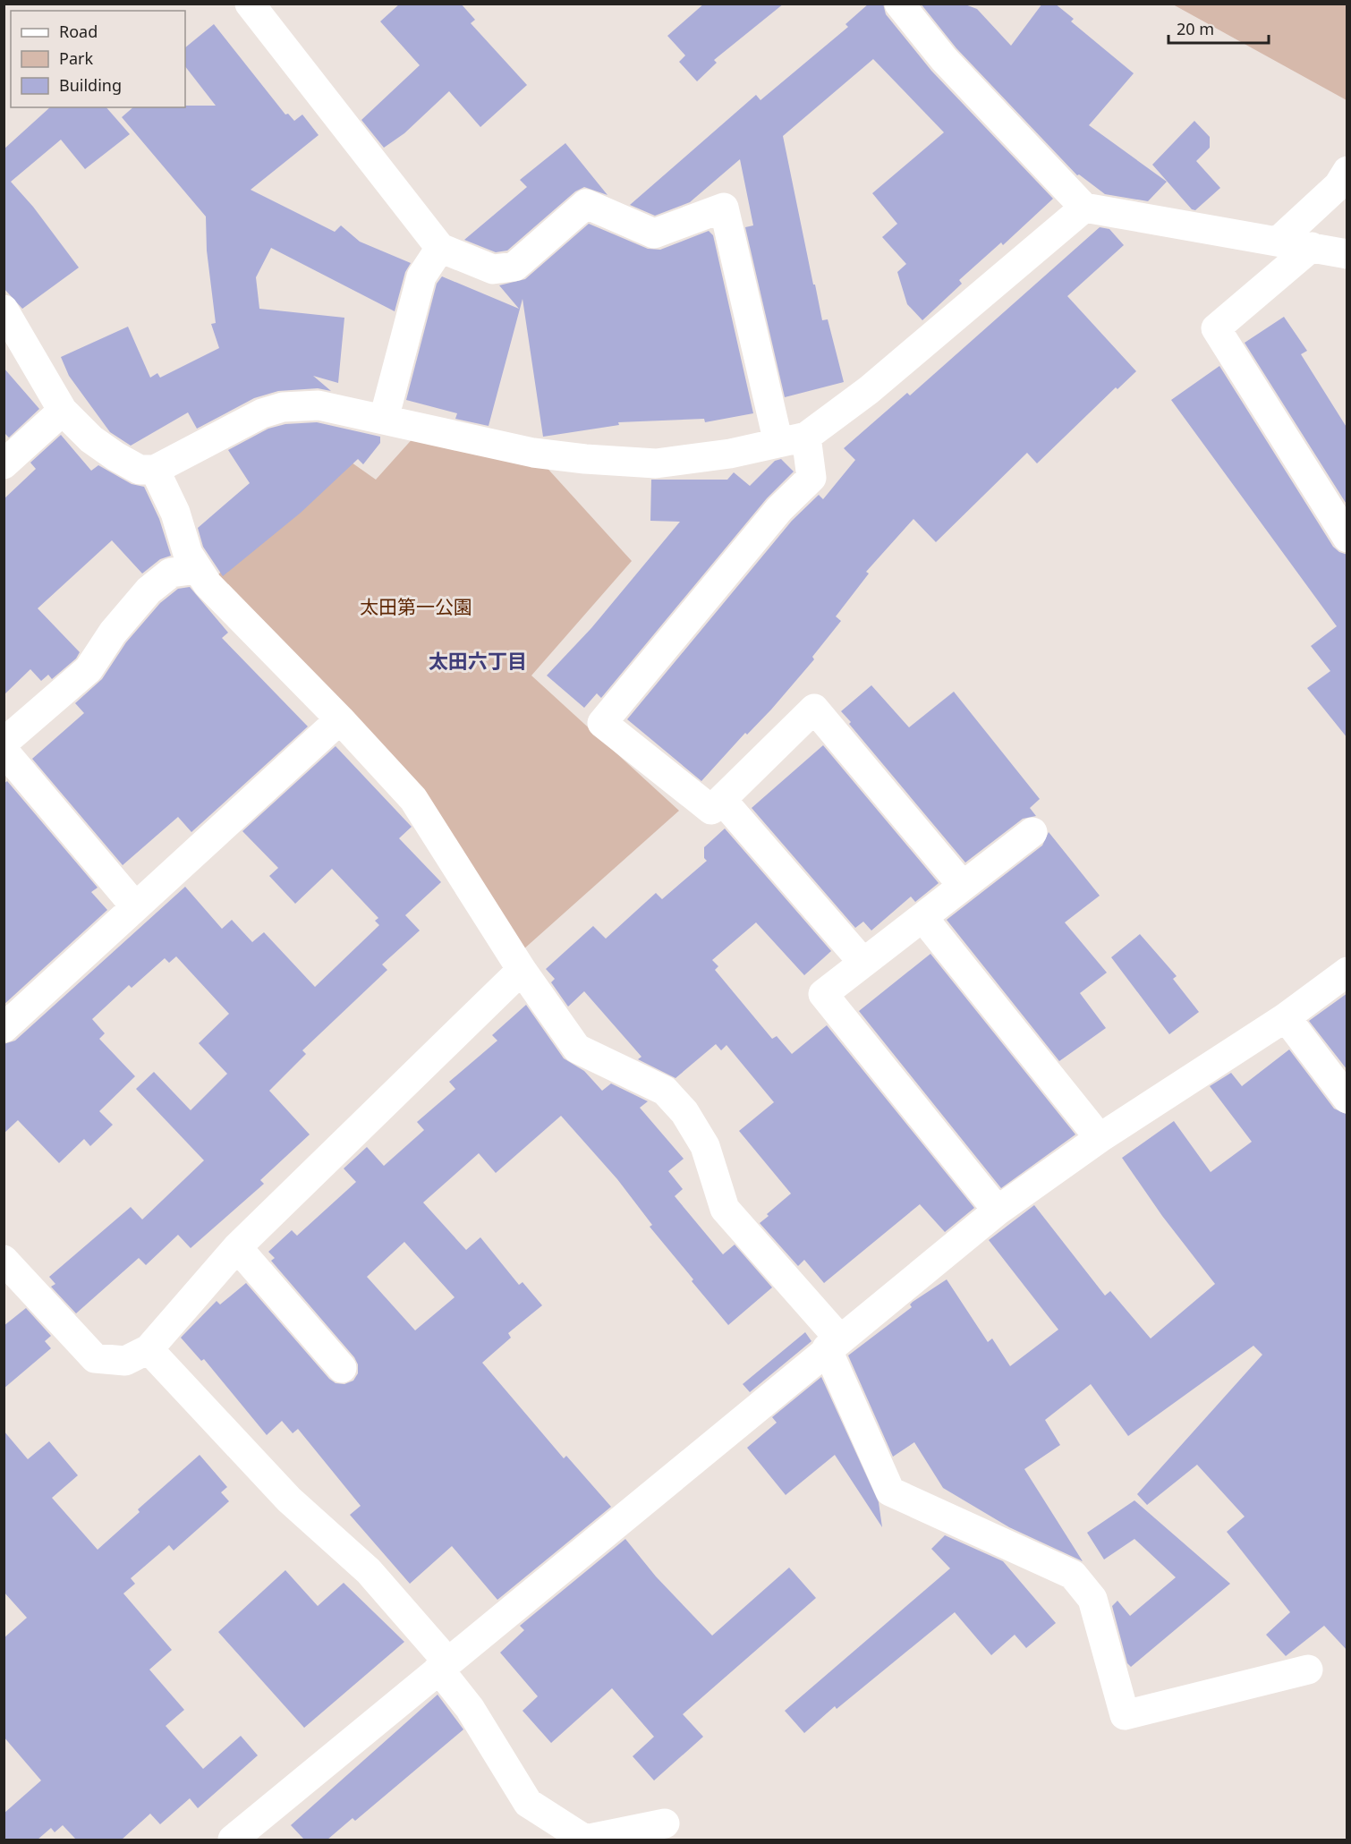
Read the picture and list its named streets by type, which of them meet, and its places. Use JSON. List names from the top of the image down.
{
  "districts": ["太田六丁目"],
  "parks": ["太田第一公園"],
  "legend": ["Road", "Park", "Building"],
  "scale_bar": "20 m"
}
